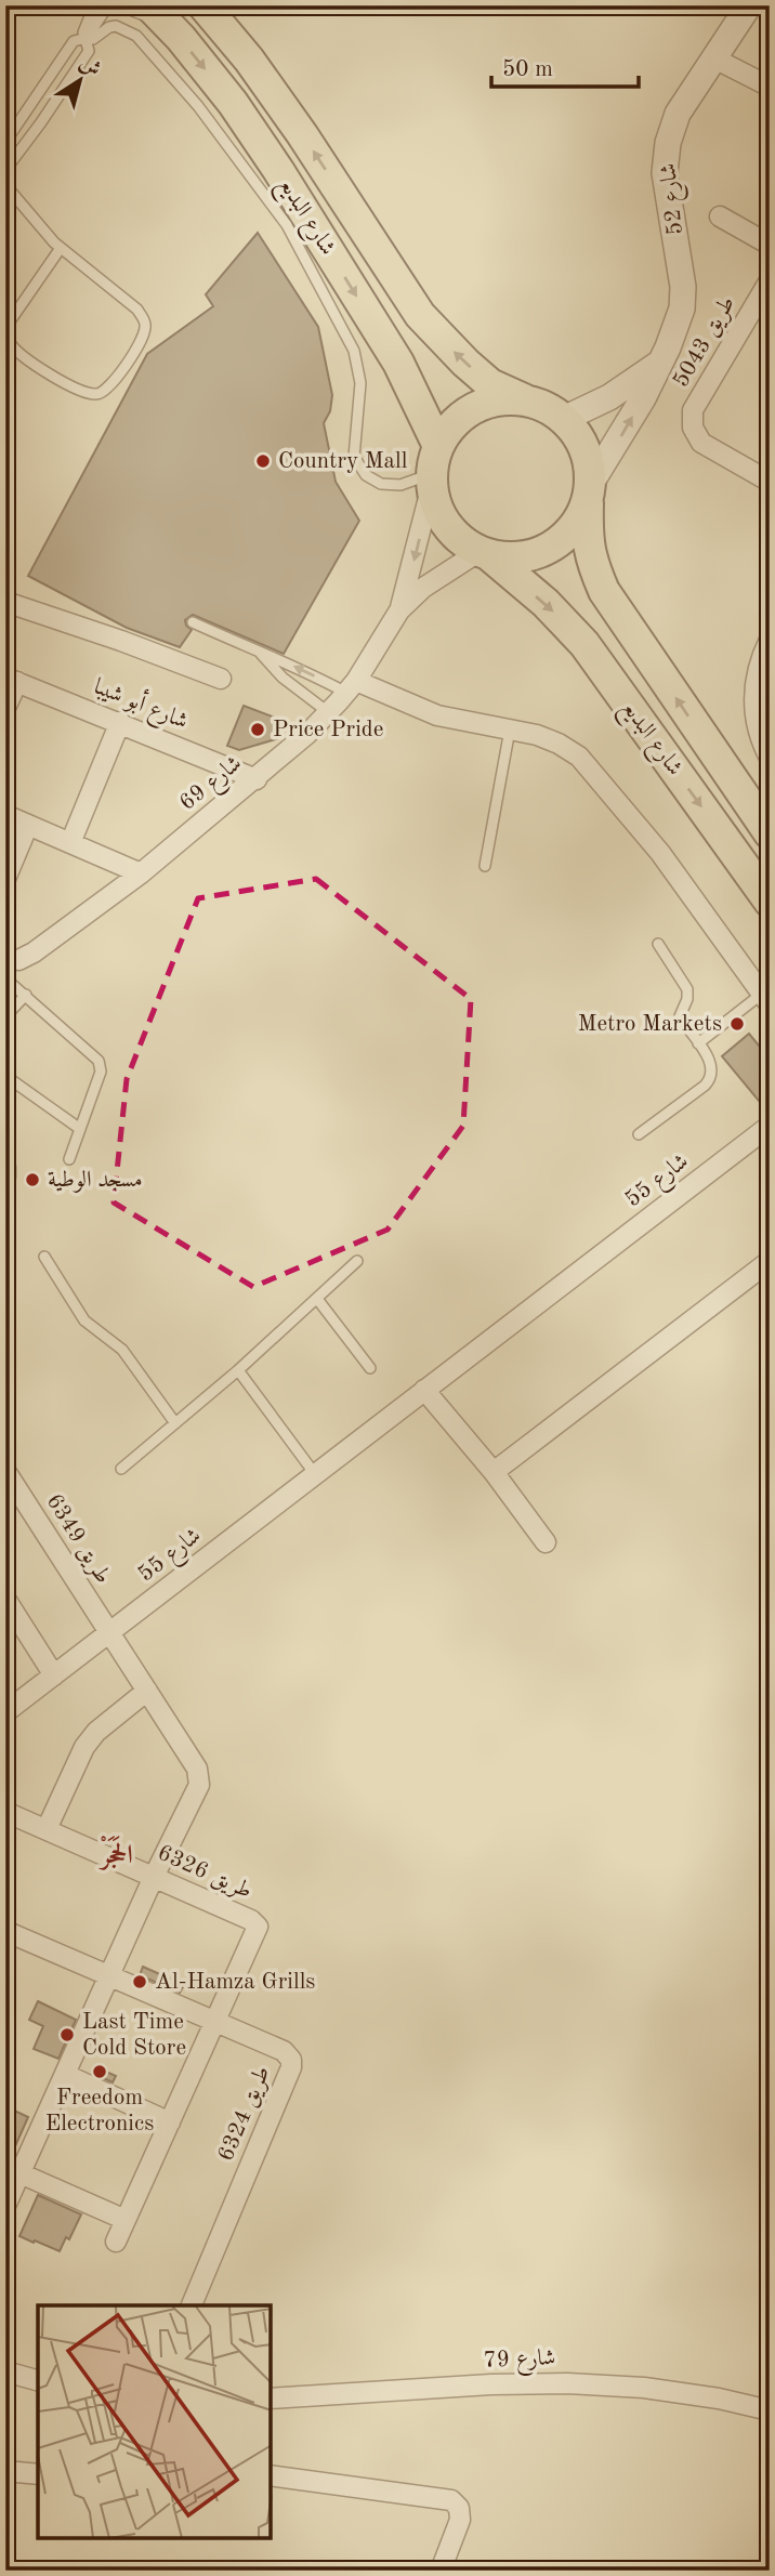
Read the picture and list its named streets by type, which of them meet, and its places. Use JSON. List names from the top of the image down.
{
  "streets": {
    "main road": ["شارع البديع"],
    "street": [
      "شارع 52",
      "طريق 5043",
      "شارع أبو شيبا",
      "شارع 69",
      "شارع 55",
      "طريق 6349",
      "طريق 6326",
      "طريق 6324",
      "شارع 79"
    ]
  },
  "crossings": [
    ["شارع 52", "شارع البديع"],
    ["شارع 52", "شارع 69"],
    ["شارع البديع", "شارع 69"],
    ["شارع أبو شيبا", "شارع 69"],
    ["شارع 55", "طريق 6349"],
    ["طريق 6326", "طريق 6324"]
  ],
  "districts": ["الحَجَرْ"],
  "places": [
    "Country Mall",
    "Price Pride",
    "Metro Markets",
    "مسجد الوطية",
    "Al-Hamza Grills",
    "Last Time Cold Store",
    "Freedom Electronics"
  ],
  "scale_bar": "50 m",
  "north": "top right"
}
